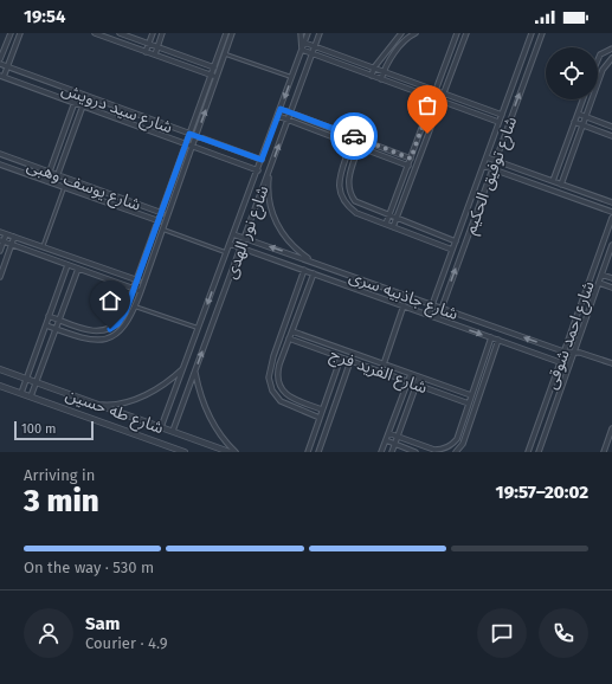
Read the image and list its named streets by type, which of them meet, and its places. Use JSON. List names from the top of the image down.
{
  "streets": {
    "street": [
      "شارع سيد درويش",
      "شارع توفيق الحكيم",
      "شارع يوسف وهبى",
      "شارع نور الهدى",
      "شارع جاذبيه سرى",
      "شارع احمد شوقى",
      "شارع الفريد فرج",
      "شارع طه حسين"
    ]
  },
  "crossings": [
    ["شارع سيد درويش", "شارع نور الهدى"],
    ["شارع توفيق الحكيم", "شارع جاذبيه سرى"],
    ["شارع نور الهدى", "شارع جاذبيه سرى"],
    ["شارع نور الهدى", "شارع طه حسين"],
    ["شارع جاذبيه سرى", "شارع احمد شوقى"]
  ],
  "scale_bar": "100 m",
  "page": {
    "status": "19:54",
    "scale": "100 m",
    "heading": ["3 min", "Arriving in", "19:57–20:02"],
    "panel": ["Sam", "Courier · 4.9"],
    "bar": "On the way · 530 m"
  }
}
